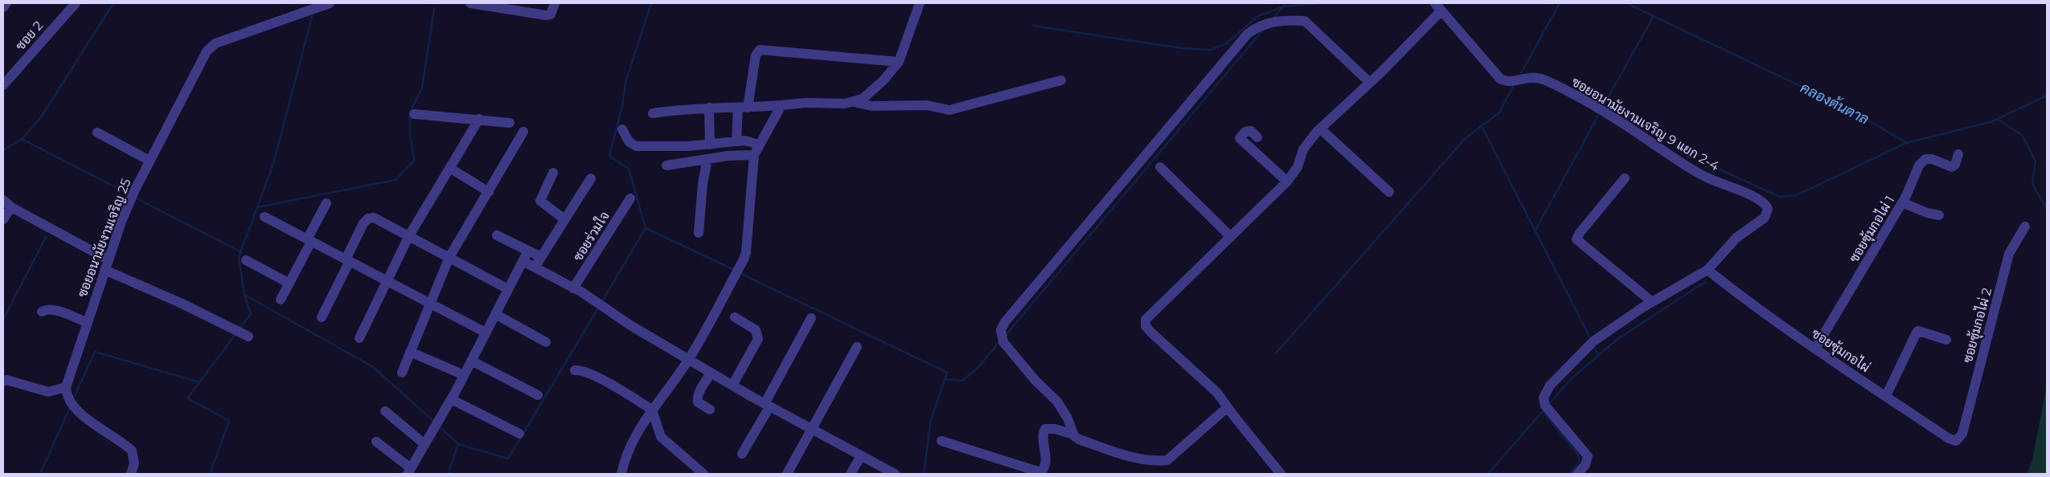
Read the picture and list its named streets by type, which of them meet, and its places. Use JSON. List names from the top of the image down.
{
  "streets": {
    "street": [
      "ซอย 2",
      "ซอยอนามัยงามเจริญ 9 แยก 2-4",
      "ซอยซุ้มกอไผ่ 1",
      "ซอยร่วมใจ",
      "ซอยอนามัยงามเจริญ 25",
      "ซอยซุ้มกอไผ่ 2",
      "ซอยซุ้มกอไผ่"
    ]
  },
  "crossings": [
    ["ซอยอนามัยงามเจริญ 9 แยก 2-4", "ซอยซุ้มกอไผ่"],
    ["ซอยซุ้มกอไผ่ 1", "ซอยซุ้มกอไผ่"],
    ["ซอยซุ้มกอไผ่ 2", "ซอยซุ้มกอไผ่"]
  ],
  "water": ["คลองต้นตาล"]
}
